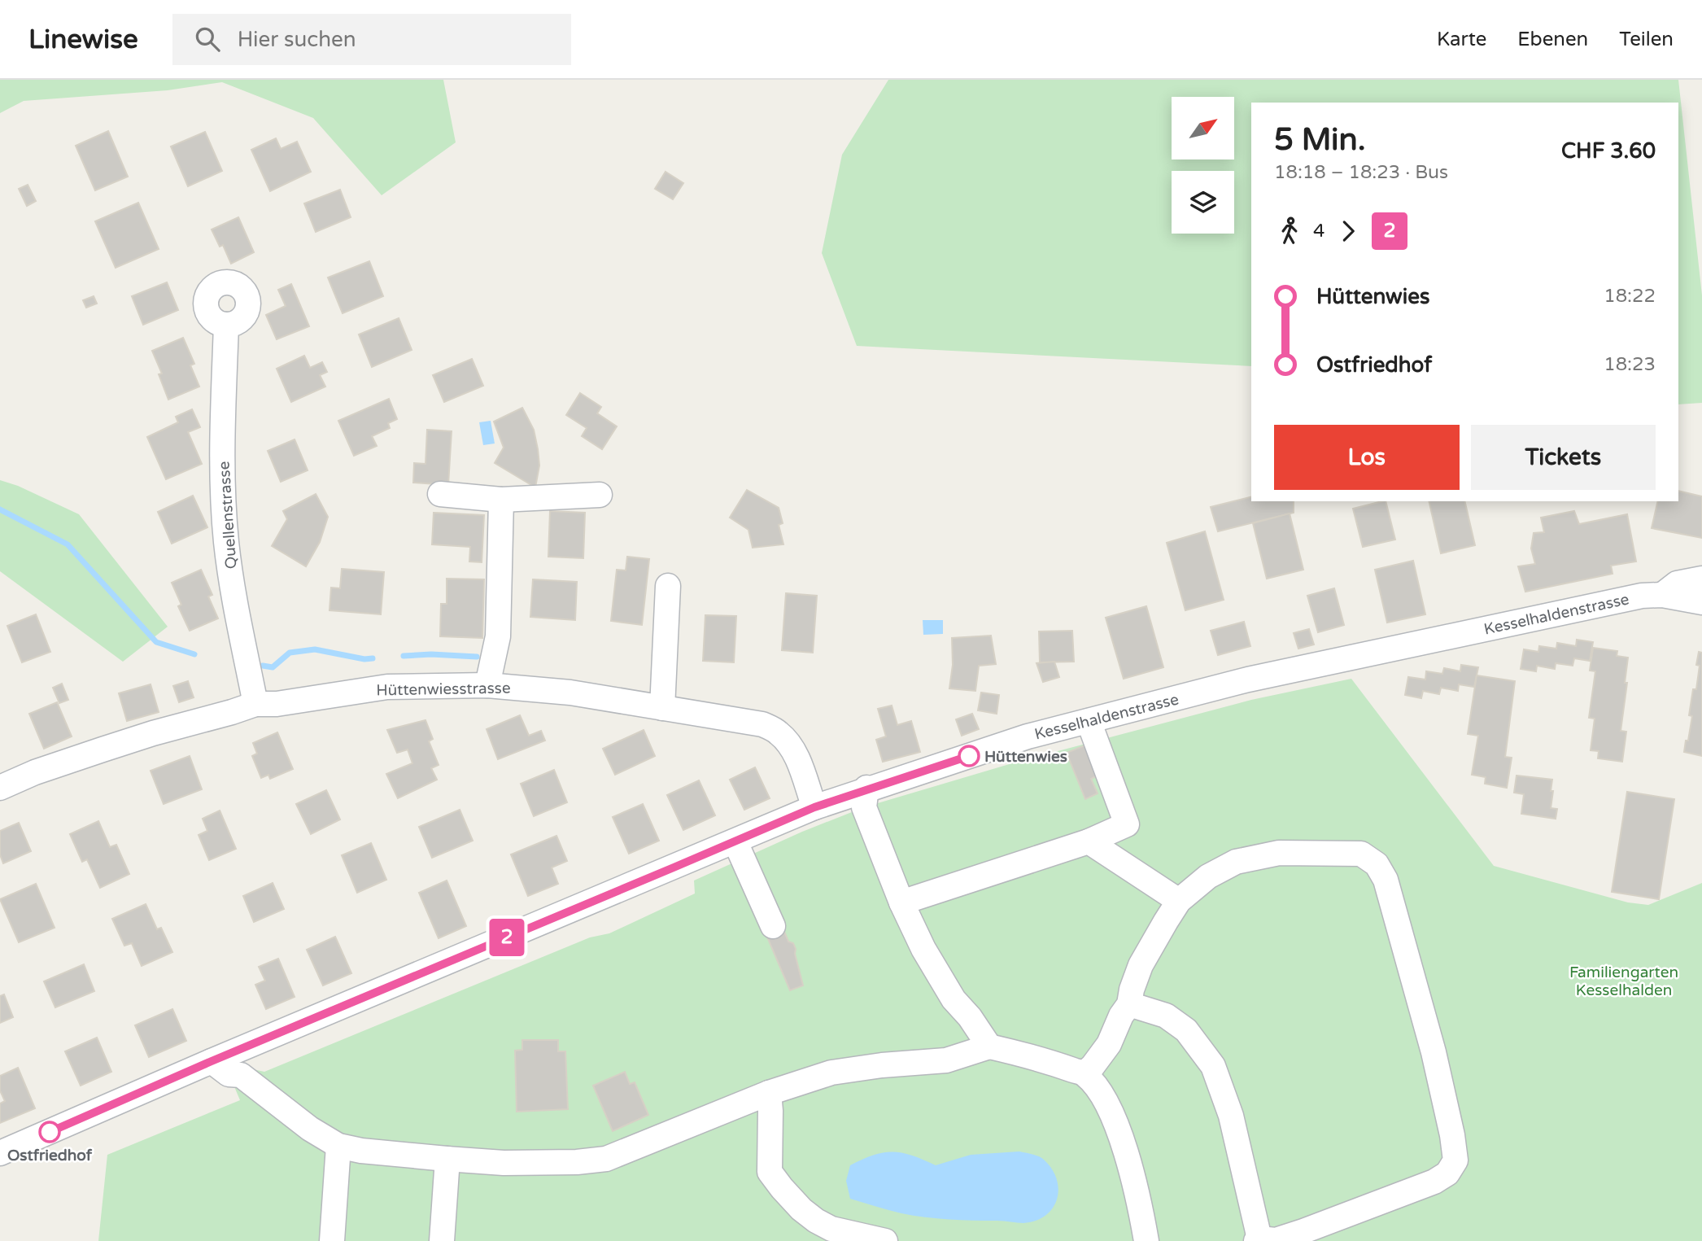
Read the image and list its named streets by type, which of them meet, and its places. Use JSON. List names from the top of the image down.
{
  "streets": {
    "street": ["Quellenstrasse", "Kesselhaldenstrasse", "Hüttenwiesstrasse"]
  },
  "crossings": [
    ["Quellenstrasse", "Hüttenwiesstrasse"],
    ["Kesselhaldenstrasse", "Hüttenwiesstrasse"]
  ],
  "parks": ["Familiengarten Kesselhalden"],
  "places": ["Hüttenwies", "Ostfriedhof"],
  "lines": ["bus line 2"],
  "north": "top right",
  "page": {
    "header": "Linewise",
    "search": "Hier suchen",
    "nav": ["Karte", "Ebenen", "Teilen"],
    "on_map": "2",
    "heading": ["5 Min.", "18:18 – 18:23 · Bus", "CHF 3.60"],
    "legs": ["4", "2"],
    "list": [
      {
        "name": "Hüttenwies",
        "value": "18:22"
      },
      {
        "name": "Ostfriedhof",
        "value": "18:23"
      }
    ],
    "buttons": ["Los", "Tickets"]
  }
}
